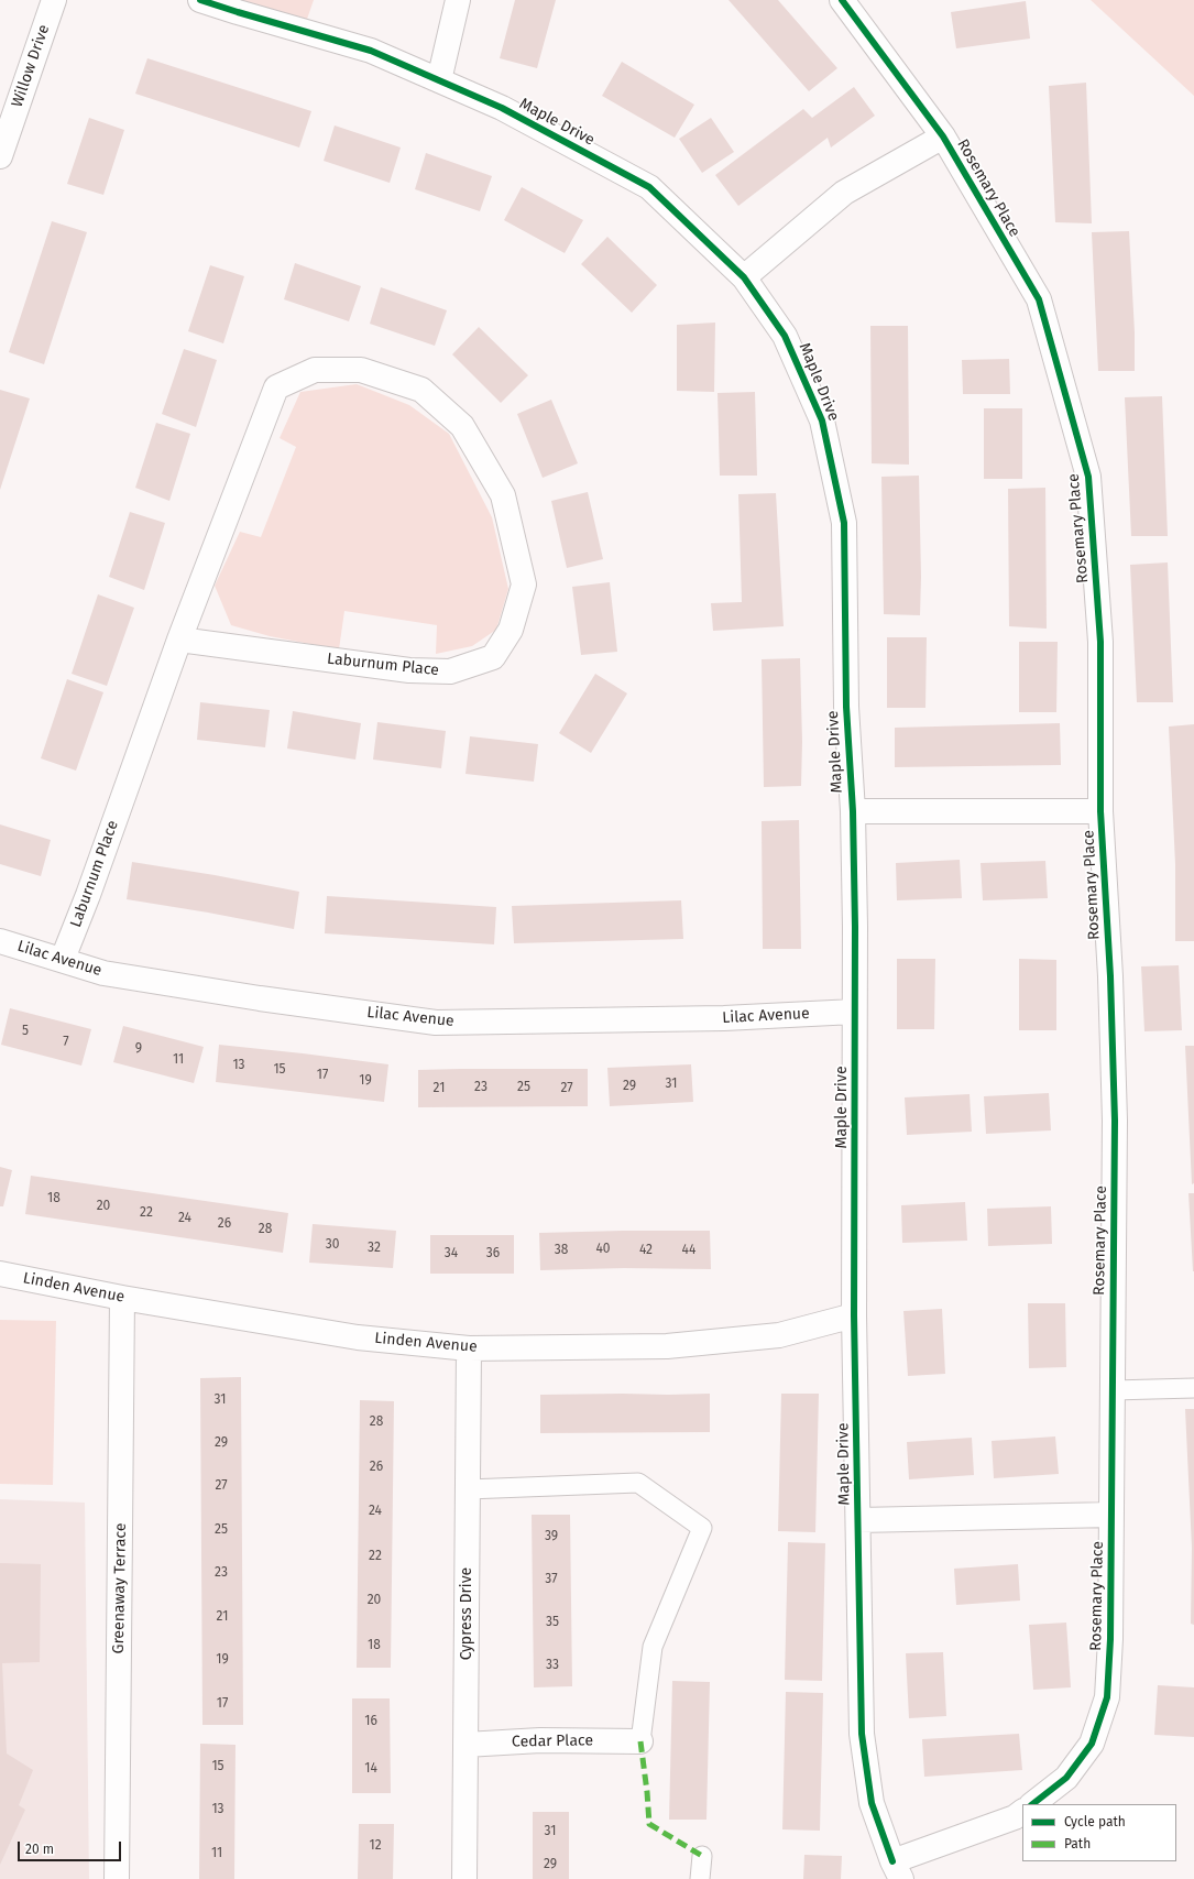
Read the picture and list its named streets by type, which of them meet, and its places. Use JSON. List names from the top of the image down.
{
  "streets": {
    "street": [
      "Willow Drive",
      "Maple Drive",
      "Rosemary Place",
      "Laburnum Place",
      "Lilac Avenue",
      "Linden Avenue",
      "Greenaway Terrace",
      "Cypress Drive",
      "Cedar Place"
    ]
  },
  "crossings": [
    ["Maple Drive", "Rosemary Place"],
    ["Maple Drive", "Lilac Avenue"],
    ["Maple Drive", "Linden Avenue"],
    ["Laburnum Place", "Lilac Avenue"],
    ["Linden Avenue", "Greenaway Terrace"],
    ["Linden Avenue", "Cypress Drive"],
    ["Cypress Drive", "Cedar Place"]
  ],
  "house_numbers": [
    "5",
    "7",
    "9",
    "11",
    "13",
    "15",
    "17",
    "19",
    "31",
    "29",
    "23",
    "25",
    "21",
    "27",
    "18",
    "20",
    "22",
    "24",
    "26",
    "28",
    "30",
    "32",
    "40",
    "38",
    "42",
    "44",
    "34",
    "36",
    "31",
    "28",
    "29",
    "26",
    "27",
    "24",
    "25",
    "39",
    "22",
    "23",
    "37",
    "20",
    "21",
    "35",
    "18",
    "19",
    "33",
    "17",
    "16",
    "15",
    "14",
    "13",
    "31",
    "12",
    "11",
    "29"
  ],
  "legend": ["Cycle path", "Path"],
  "scale_bar": "20 m"
}
